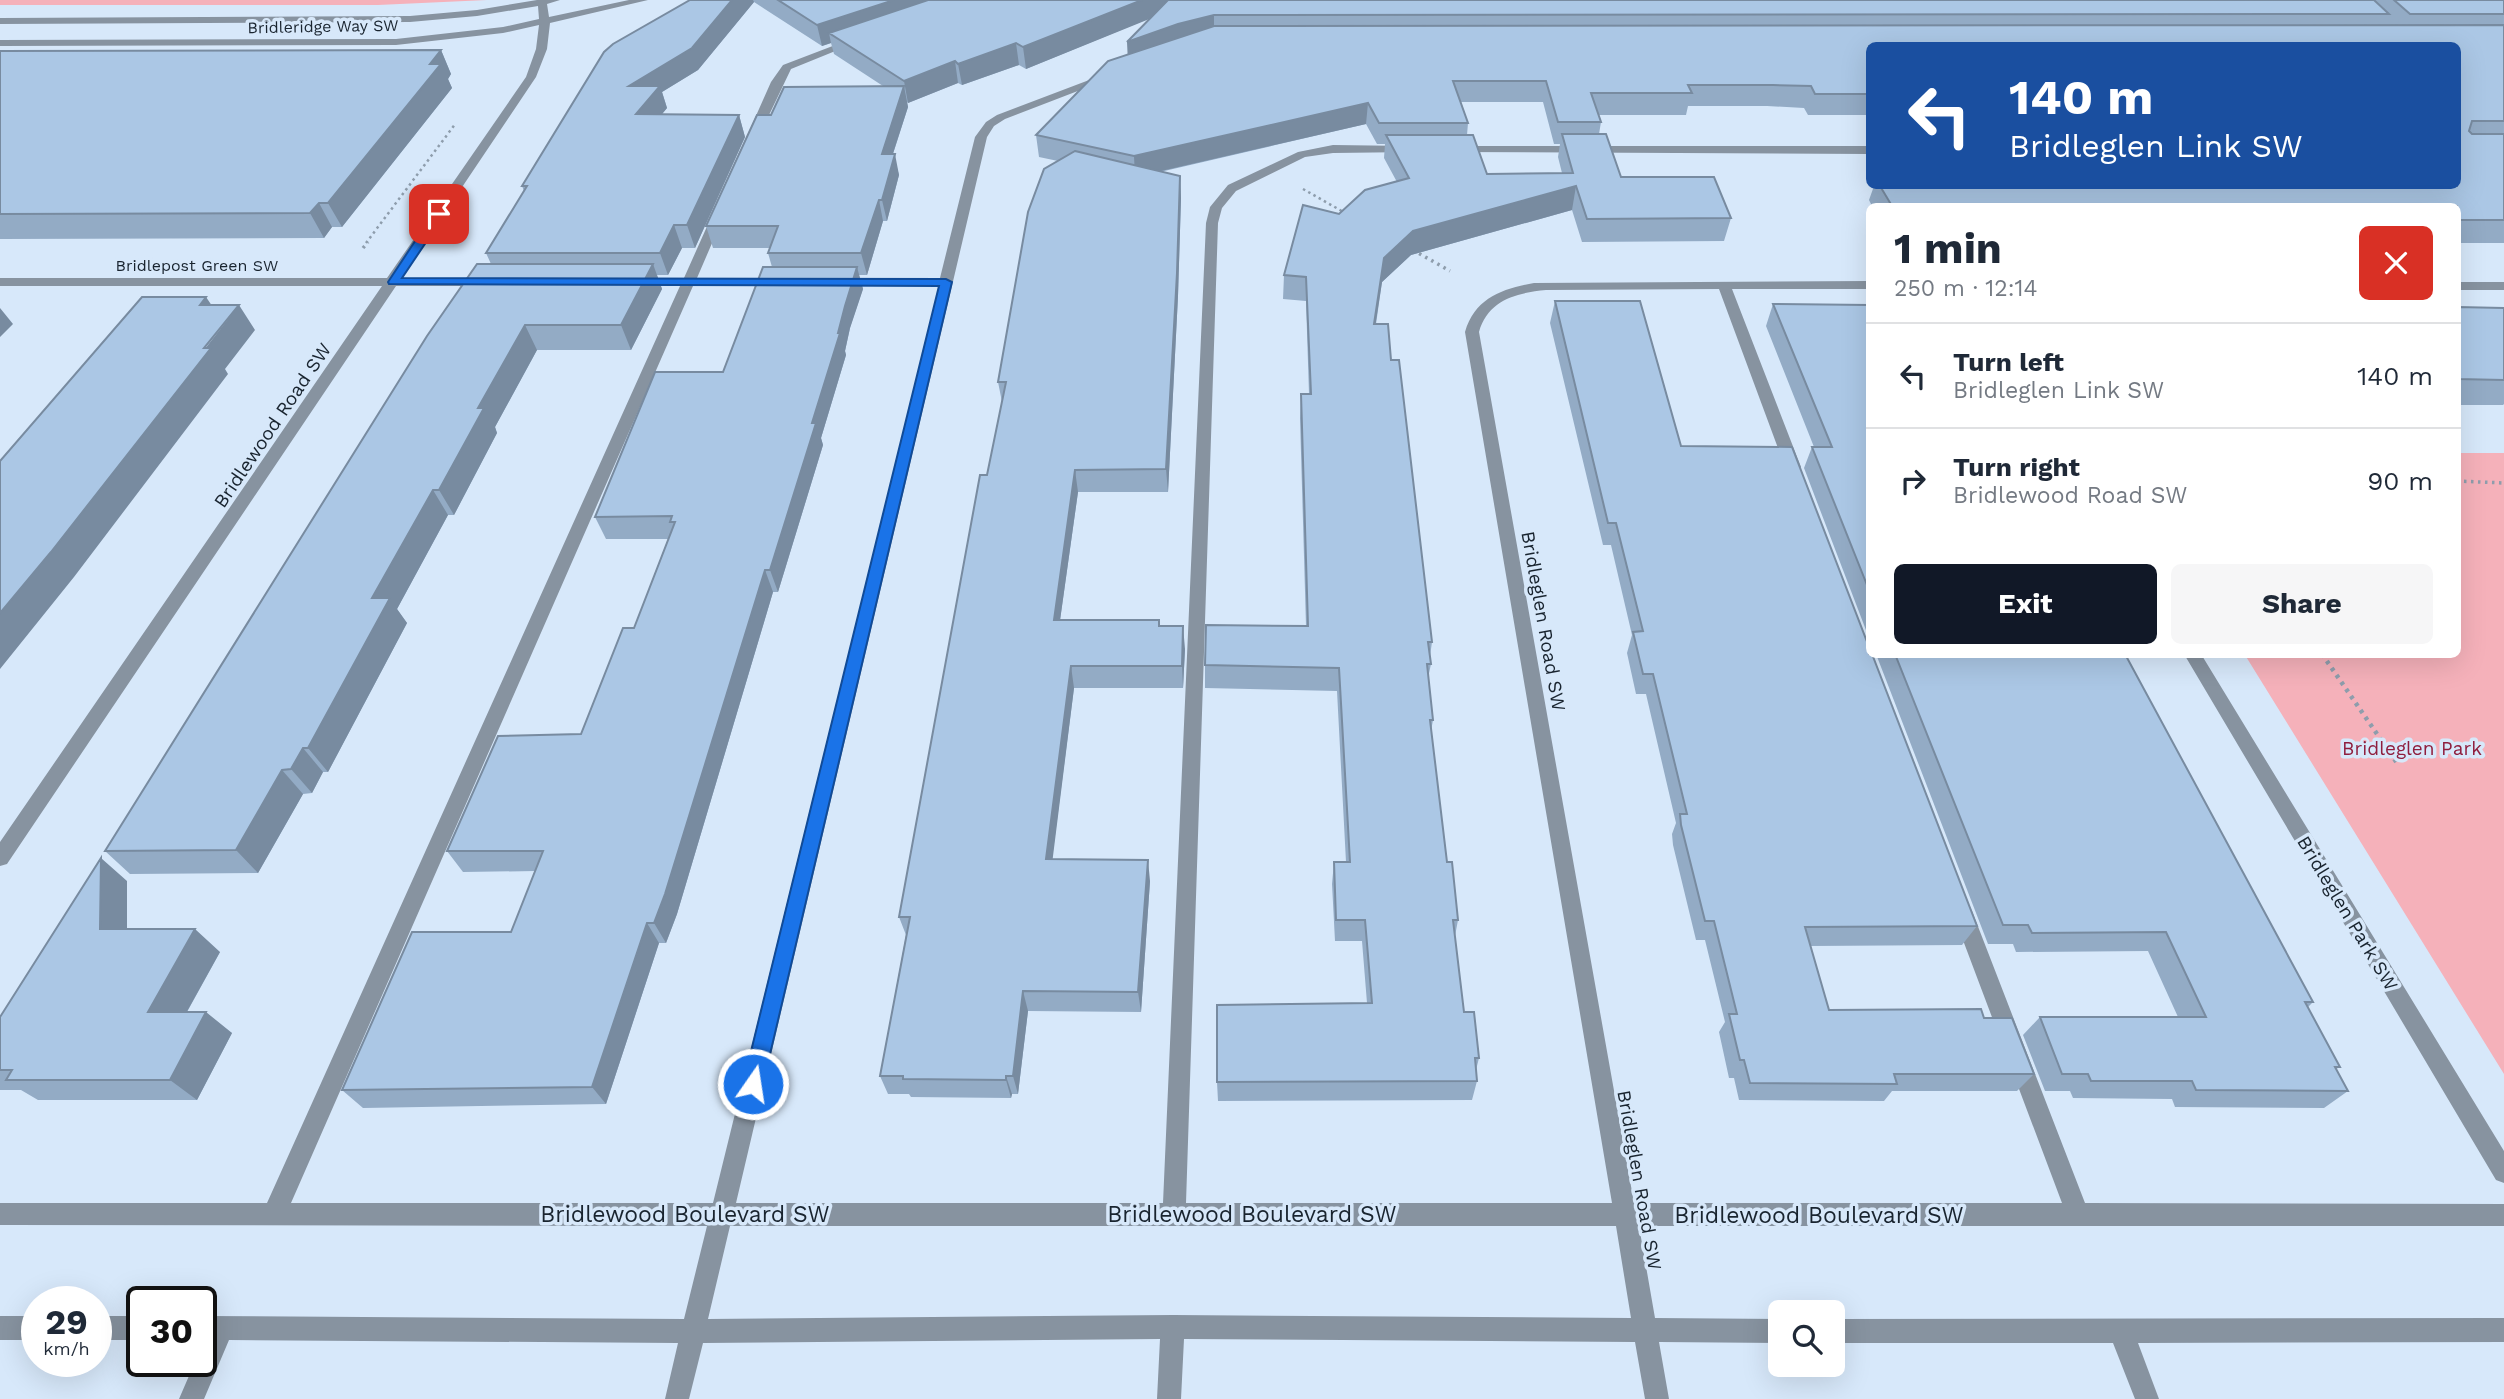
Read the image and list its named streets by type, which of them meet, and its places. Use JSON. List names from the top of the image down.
{
  "streets": {
    "street": [
      "Bridleridge Way SW",
      "Bridlepost Green SW",
      "Bridlewood Road SW",
      "Bridleglen Road SW",
      "Bridleglen Park SW",
      "Bridlewood Boulevard SW"
    ]
  },
  "crossings": [
    ["Bridleridge Way SW", "Bridlewood Road SW"],
    ["Bridlepost Green SW", "Bridlewood Road SW"],
    ["Bridleglen Road SW", "Bridlewood Boulevard SW"]
  ],
  "parks": ["Bridleglen Park"],
  "page": {
    "turn": ["140 m", "Bridleglen Link SW"],
    "heading": ["1 min", "250 m · 12:14"],
    "list": [
      {
        "name": "Turn left",
        "note": "Bridleglen Link SW",
        "value": "140 m"
      },
      {
        "name": "Turn right",
        "note": "Bridlewood Road SW",
        "value": "90 m"
      }
    ],
    "buttons": ["Exit", "Share"],
    "speed": "29 km/h",
    "limit": "30"
  }
}
